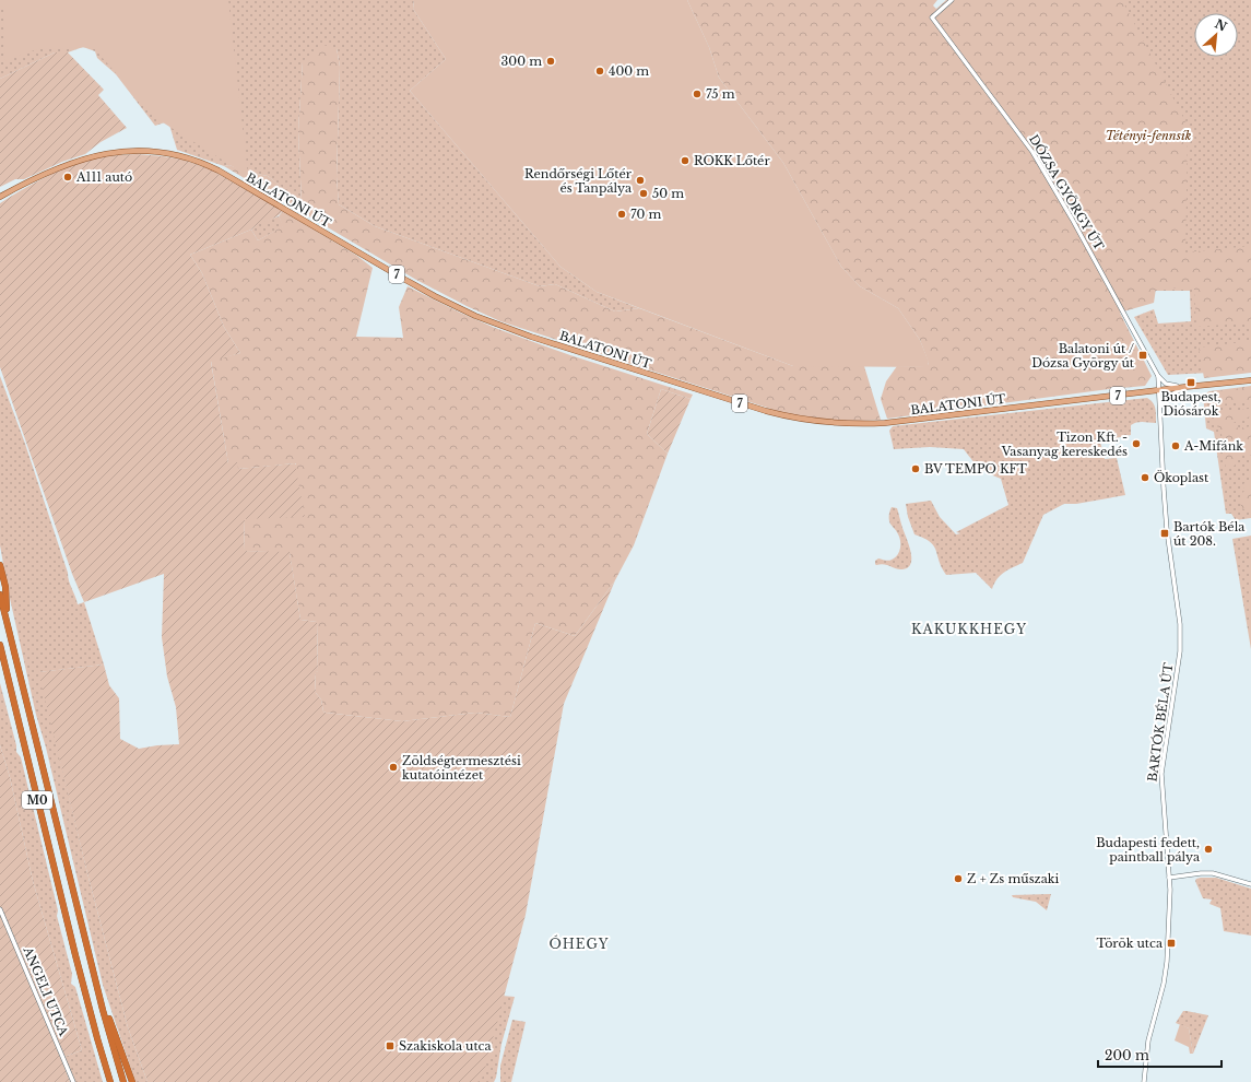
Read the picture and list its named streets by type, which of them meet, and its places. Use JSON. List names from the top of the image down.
{
  "streets": {
    "highway": ["M0"],
    "main road": ["BALATONI ÚT", "7"],
    "street": ["DÓZSA GYÖRGY ÚT", "BARTÓK BÉLA ÚT", "ANGELI UTCA"]
  },
  "crossings": [
    ["DÓZSA GYÖRGY ÚT", "BALATONI ÚT"],
    ["DÓZSA GYÖRGY ÚT", "BARTÓK BÉLA ÚT"],
    ["BALATONI ÚT", "BARTÓK BÉLA ÚT"]
  ],
  "districts": ["KAKUKKHEGY", "ÓHEGY"],
  "parks": ["Tétényi-fennsík"],
  "places": {
    "other": [
      "300 m",
      "400 m",
      "75 m",
      "ROKK Lőtér",
      "A111 autó",
      "Rendőrségi Lőtér és Tanpálya",
      "50 m",
      "70 m",
      "Tizon Kft. - Vasanyag kereskedés",
      "A-Mifánk",
      "BV TEMPO KFT",
      "Ökoplast",
      "Zöldségtermesztési kutatóintézet",
      "Budapesti fedett, paintball pálya",
      "Z + Zs műszaki"
    ],
    "transit": [
      "Balatoni út / Dózsa György út",
      "Budapest, Diósárok",
      "Bartók Béla út 208.",
      "Török utca",
      "Szakiskola utca"
    ]
  },
  "scale_bar": "200 m",
  "north": "top right"
}
